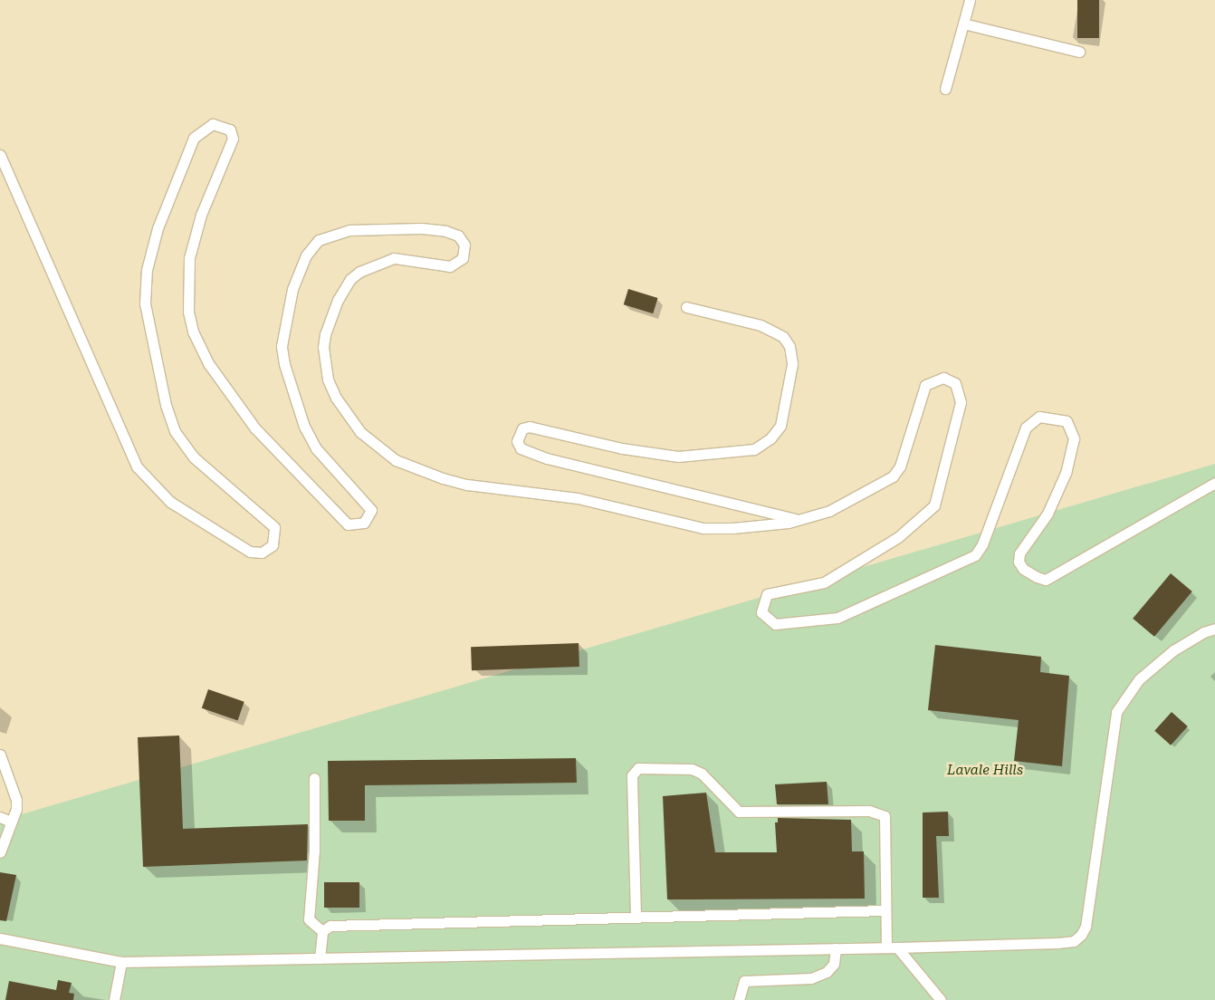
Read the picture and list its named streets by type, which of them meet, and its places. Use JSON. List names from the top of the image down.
{
  "parks": ["Lavale Hills"]
}
